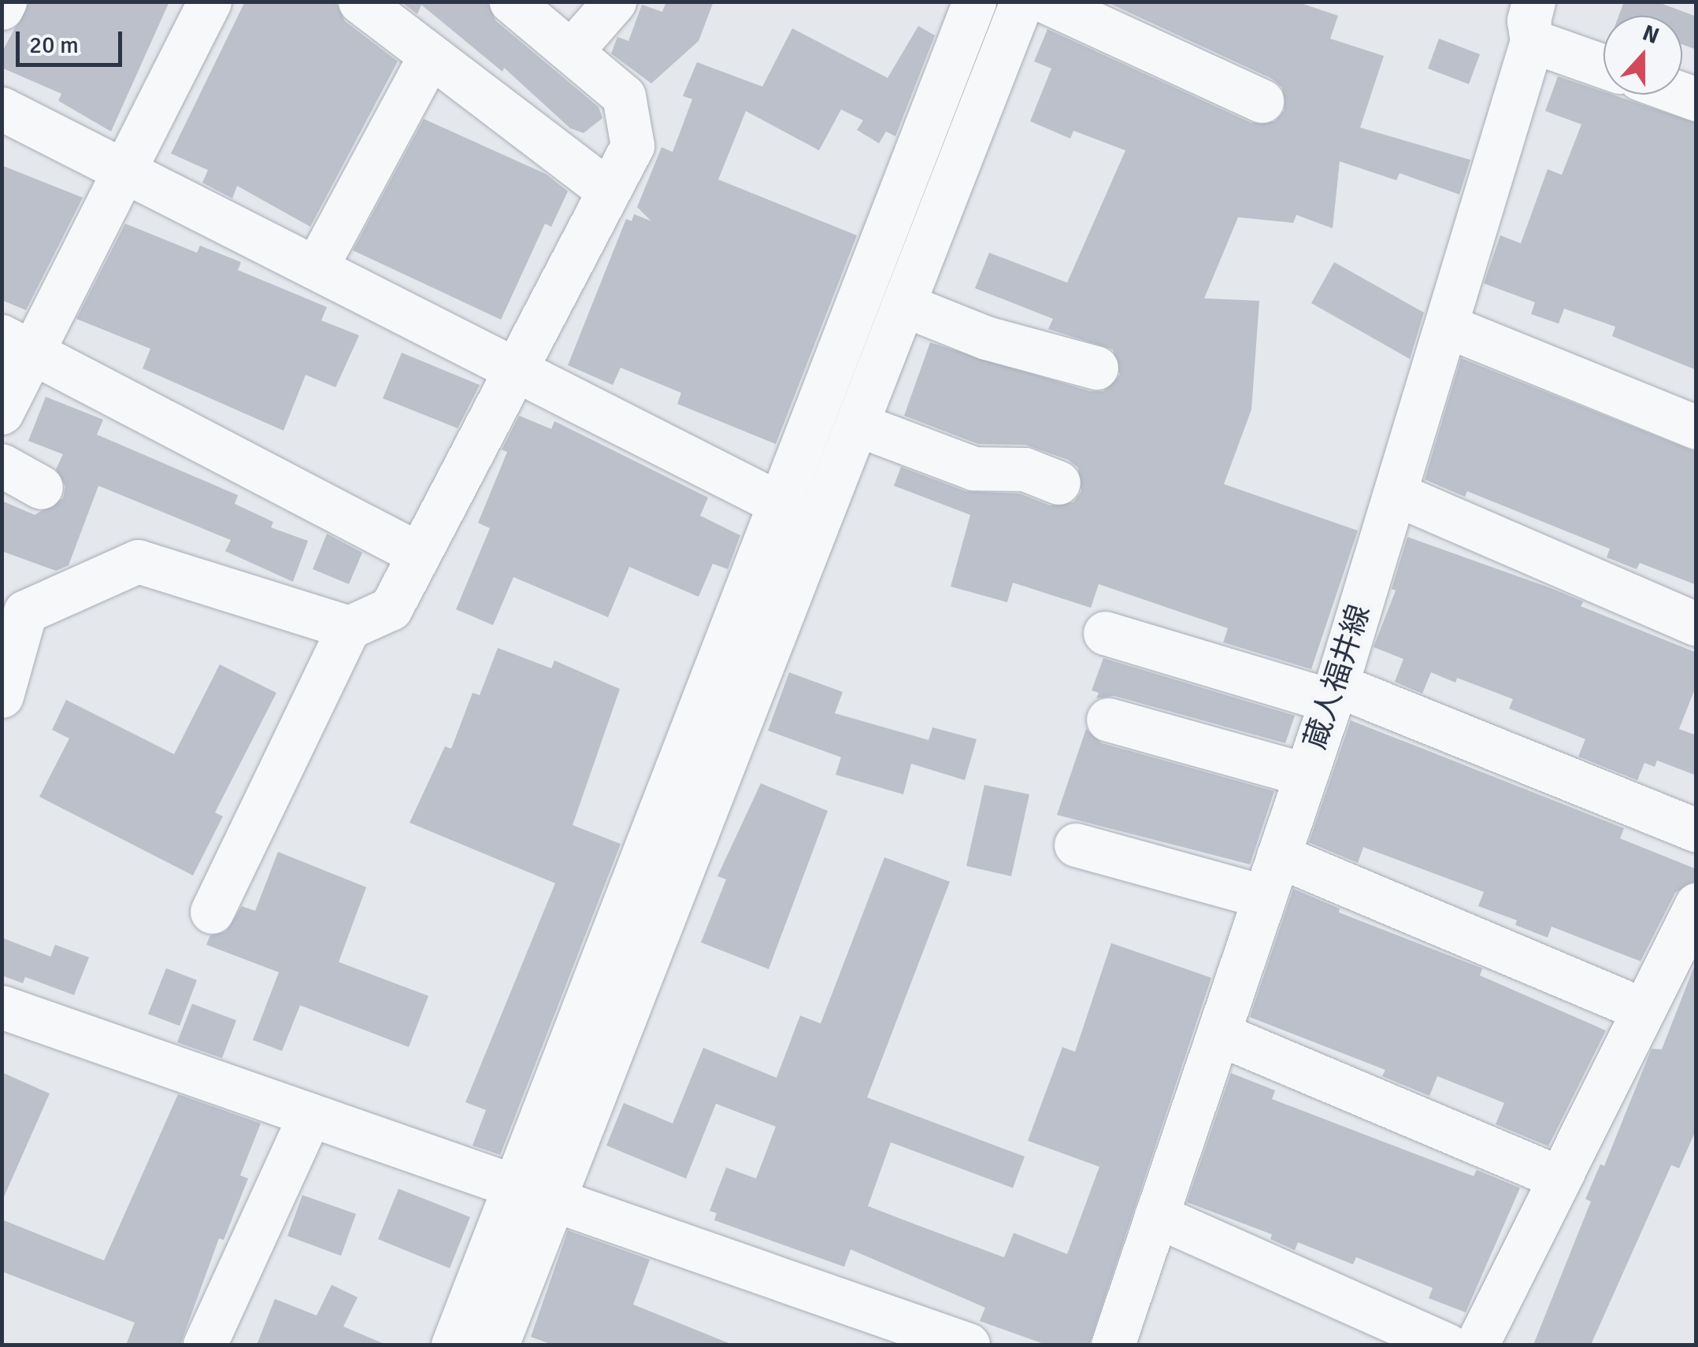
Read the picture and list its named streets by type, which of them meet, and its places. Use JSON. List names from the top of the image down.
{
  "streets": {
    "street": ["蔵人福井線"]
  },
  "scale_bar": "20 m",
  "north": "top"
}
